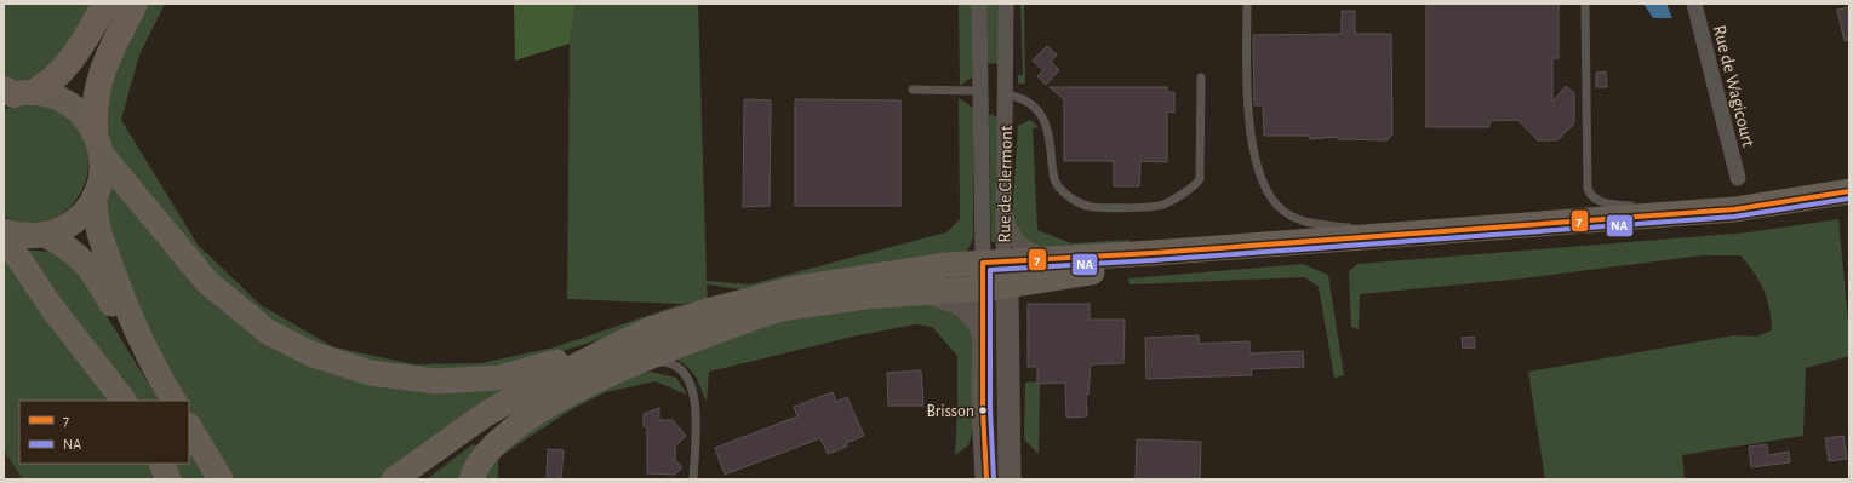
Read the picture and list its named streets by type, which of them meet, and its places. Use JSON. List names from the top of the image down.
{
  "streets": {
    "main road": ["Rue de Clermont"],
    "street": ["Rue de Wagicourt"]
  },
  "places": ["Brisson"],
  "lines": ["transit line 7", "transit line NA"],
  "legend": ["7", "NA"]
}
